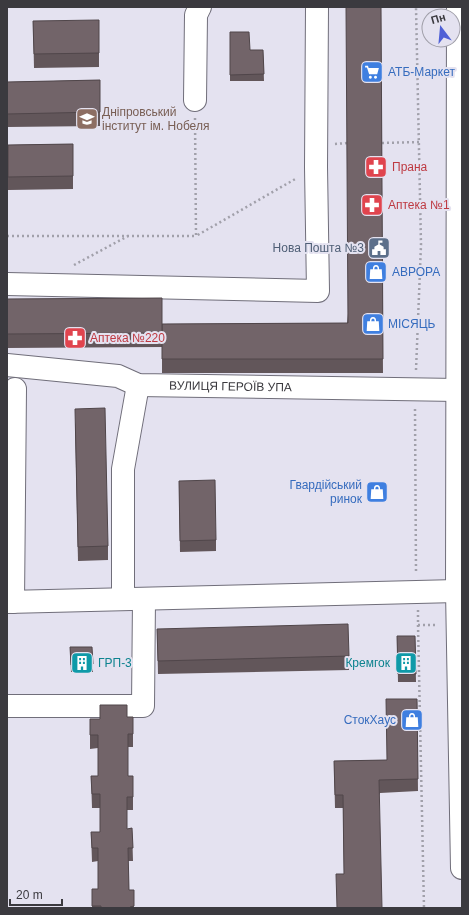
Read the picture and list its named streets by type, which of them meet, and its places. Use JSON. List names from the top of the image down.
{
  "streets": {
    "main road": ["ВУЛИЦЯ ГЕРОЇВ УПА"]
  },
  "places": {
    "supermarket": ["АТБ-Маркет"],
    "school or university": ["Дніпровський інститут ім. Нобеля"],
    "pharmacy": ["Прана", "Аптека №1", "Аптека №220"],
    "public building": ["Нова Пошта №3"],
    "shop": [
      "АВРОРА",
      "МІСЯЦЬ",
      "Гвардійський ринок",
      "СтокХаус"
    ],
    "building": ["ГРП-3", "Кремгок"]
  },
  "scale_bar": "20 m",
  "north": "top"
}
